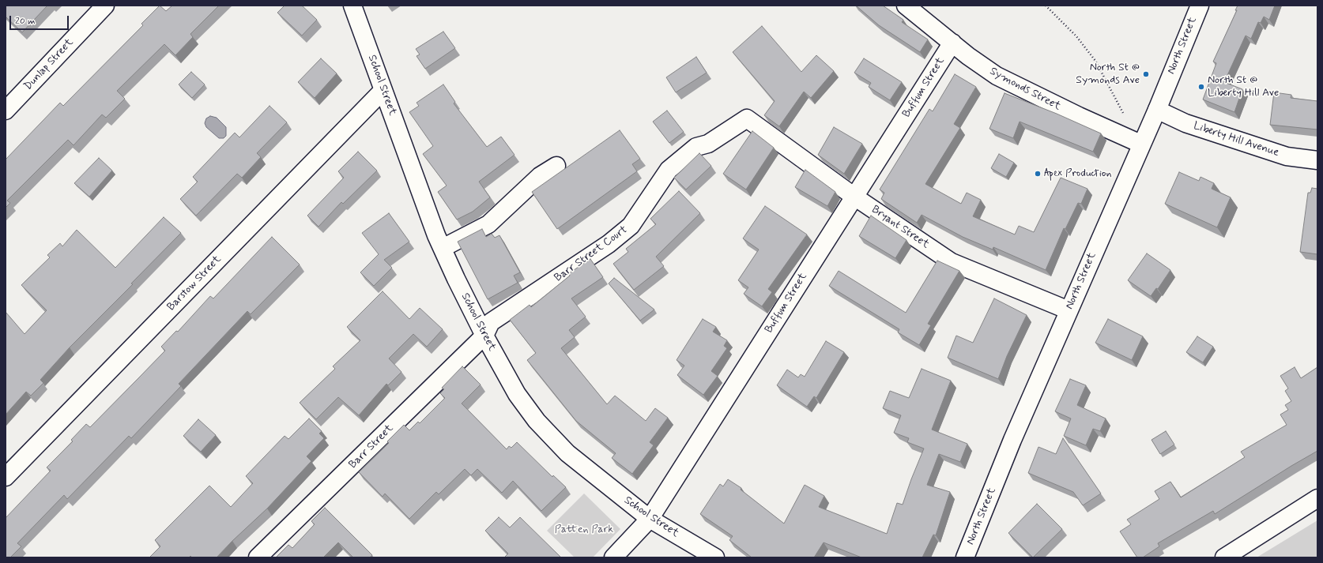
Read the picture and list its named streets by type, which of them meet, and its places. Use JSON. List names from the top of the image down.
{
  "streets": {
    "main road": [
      "North Street",
      "Dunlap Street",
      "School Street",
      "Buffum Street",
      "Symonds Street",
      "Liberty Hill Avenue",
      "Bryant Street",
      "Barr Street Court",
      "Barstow Street",
      "Barr Street"
    ]
  },
  "crossings": [
    ["North Street", "Symonds Street"],
    ["North Street", "Liberty Hill Avenue"],
    ["North Street", "Bryant Street"],
    ["School Street", "Buffum Street"],
    ["School Street", "Barr Street Court"],
    ["School Street", "Barstow Street"],
    ["School Street", "Barr Street"],
    ["Buffum Street", "Symonds Street"],
    ["Buffum Street", "Bryant Street"],
    ["Bryant Street", "Barr Street Court"],
    ["Barr Street Court", "Barr Street"]
  ],
  "parks": ["Patten Park"],
  "places": ["North St @ Symonds Ave", "North St @ Liberty Hill Ave", "Apex Production"],
  "scale_bar": "20 m"
}
